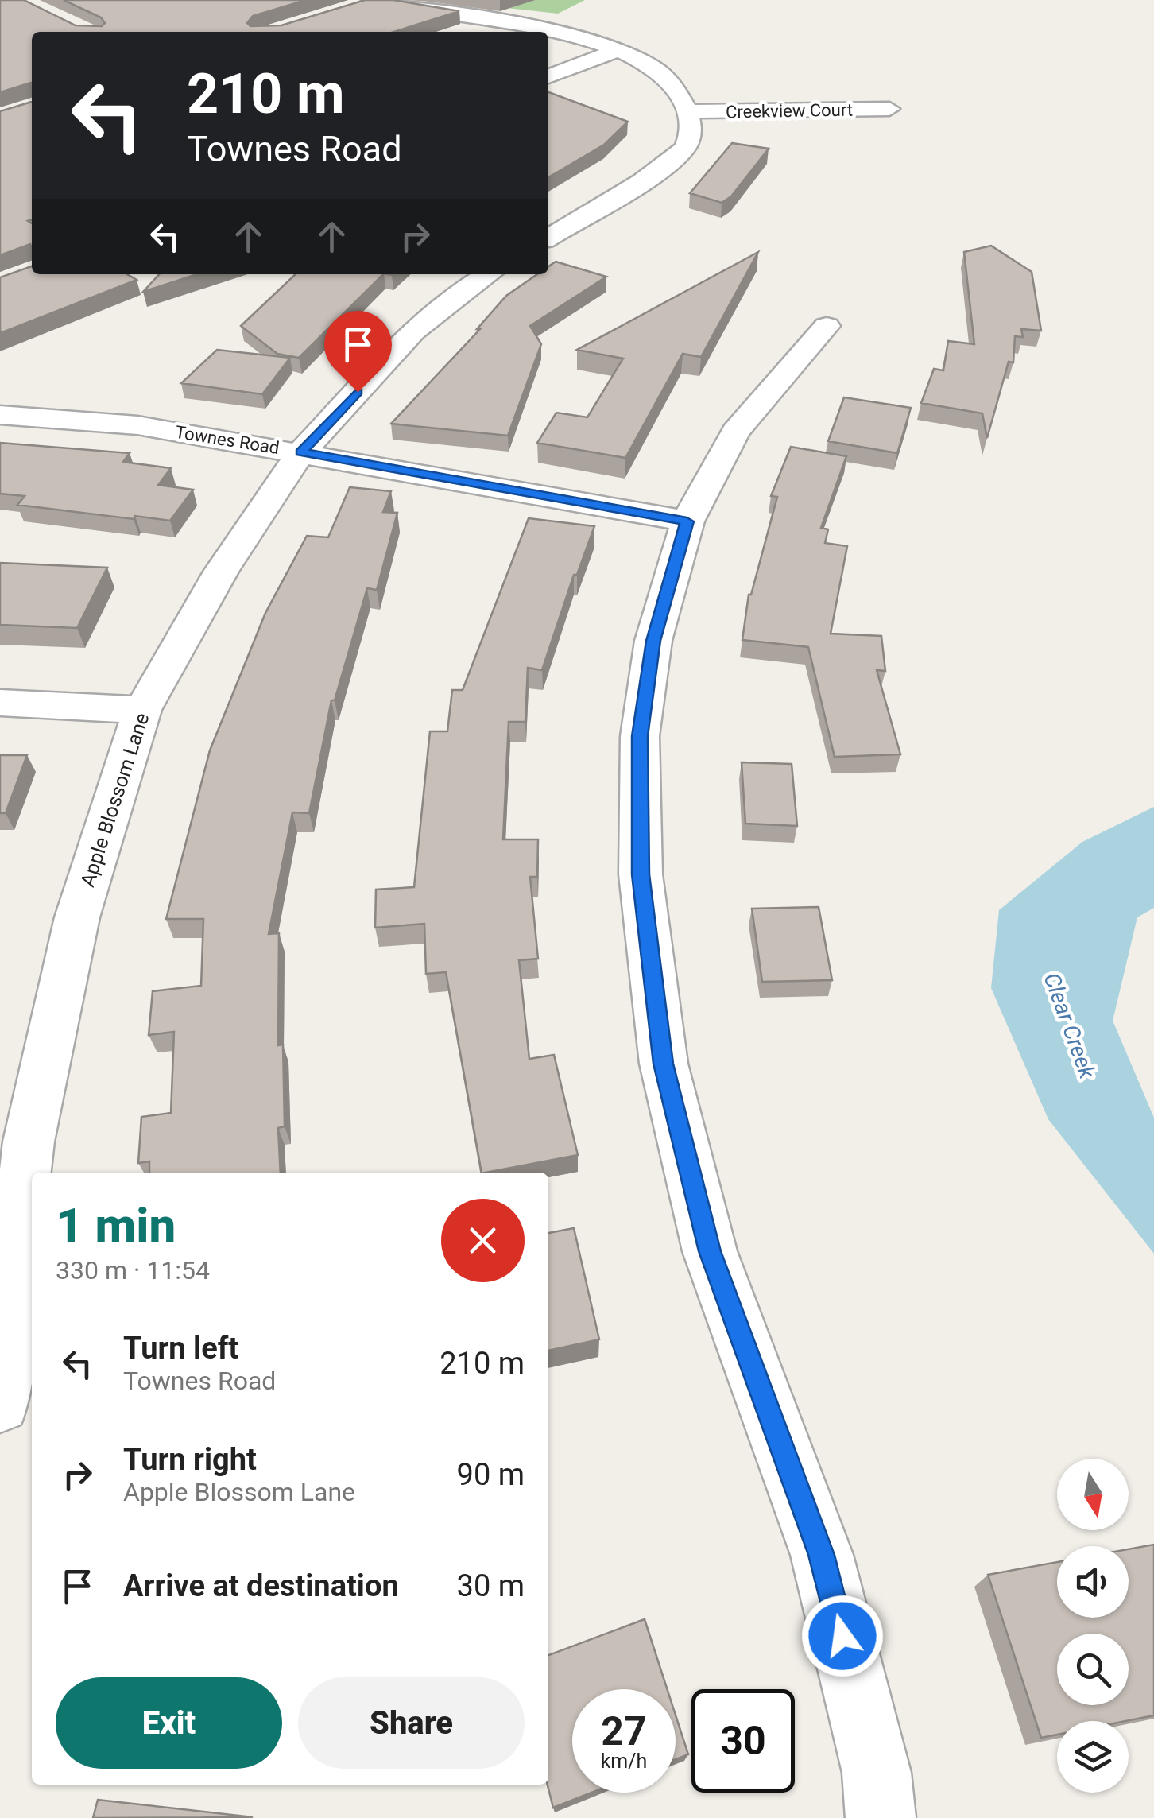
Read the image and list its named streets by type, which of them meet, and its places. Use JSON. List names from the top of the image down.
{
  "streets": {
    "street": ["Creekview Court", "Townes Road", "Apple Blossom Lane"]
  },
  "crossings": [
    ["Townes Road", "Apple Blossom Lane"]
  ],
  "water": ["Clear Creek"],
  "north": "bottom",
  "page": {
    "turn": ["210 m", "Townes Road"],
    "heading": ["1 min", "330 m · 11:54"],
    "list": [
      {
        "name": "Turn left",
        "note": "Townes Road",
        "value": "210 m"
      },
      {
        "name": "Turn right",
        "note": "Apple Blossom Lane",
        "value": "90 m"
      },
      {
        "name": "Arrive at destination",
        "value": "30 m"
      }
    ],
    "buttons": ["Exit", "Share"],
    "speed": "27 km/h",
    "limit": "30"
  }
}
